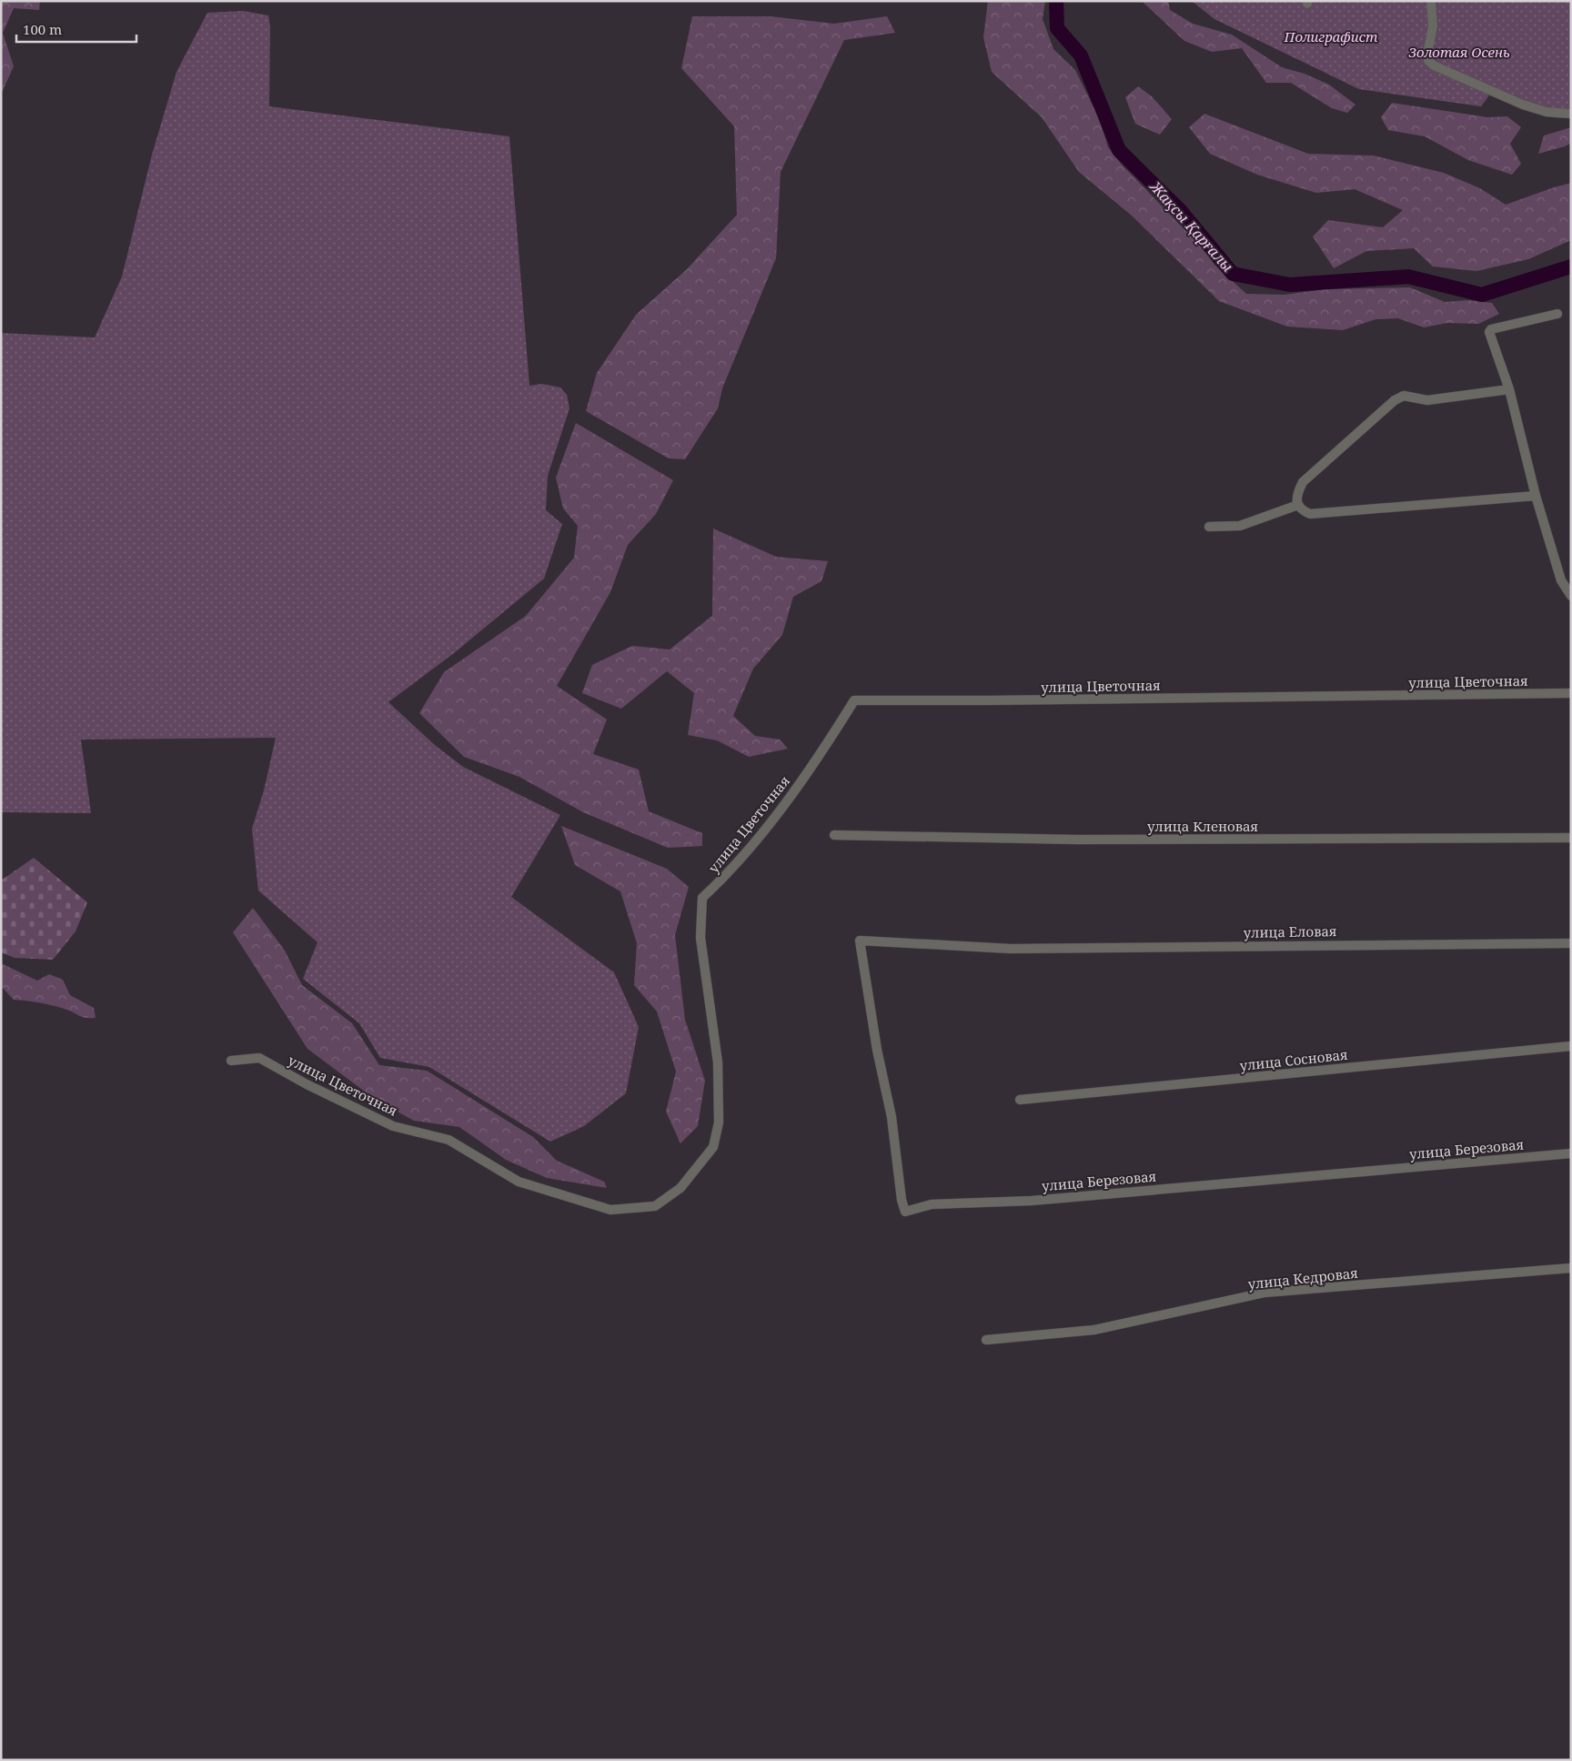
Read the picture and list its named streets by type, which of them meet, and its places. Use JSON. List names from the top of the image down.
{
  "streets": {
    "street": [
      "улица Цветочная",
      "улица Кленовая",
      "улица Еловая",
      "улица Сосновая",
      "улица Березовая",
      "улица Кедровая"
    ]
  },
  "crossings": [
    ["улица Еловая", "улица Березовая"]
  ],
  "water": ["Жақсы Қарғалы"],
  "parks": ["Полиграфист", "Золотая Осень"],
  "scale_bar": "100 m"
}
